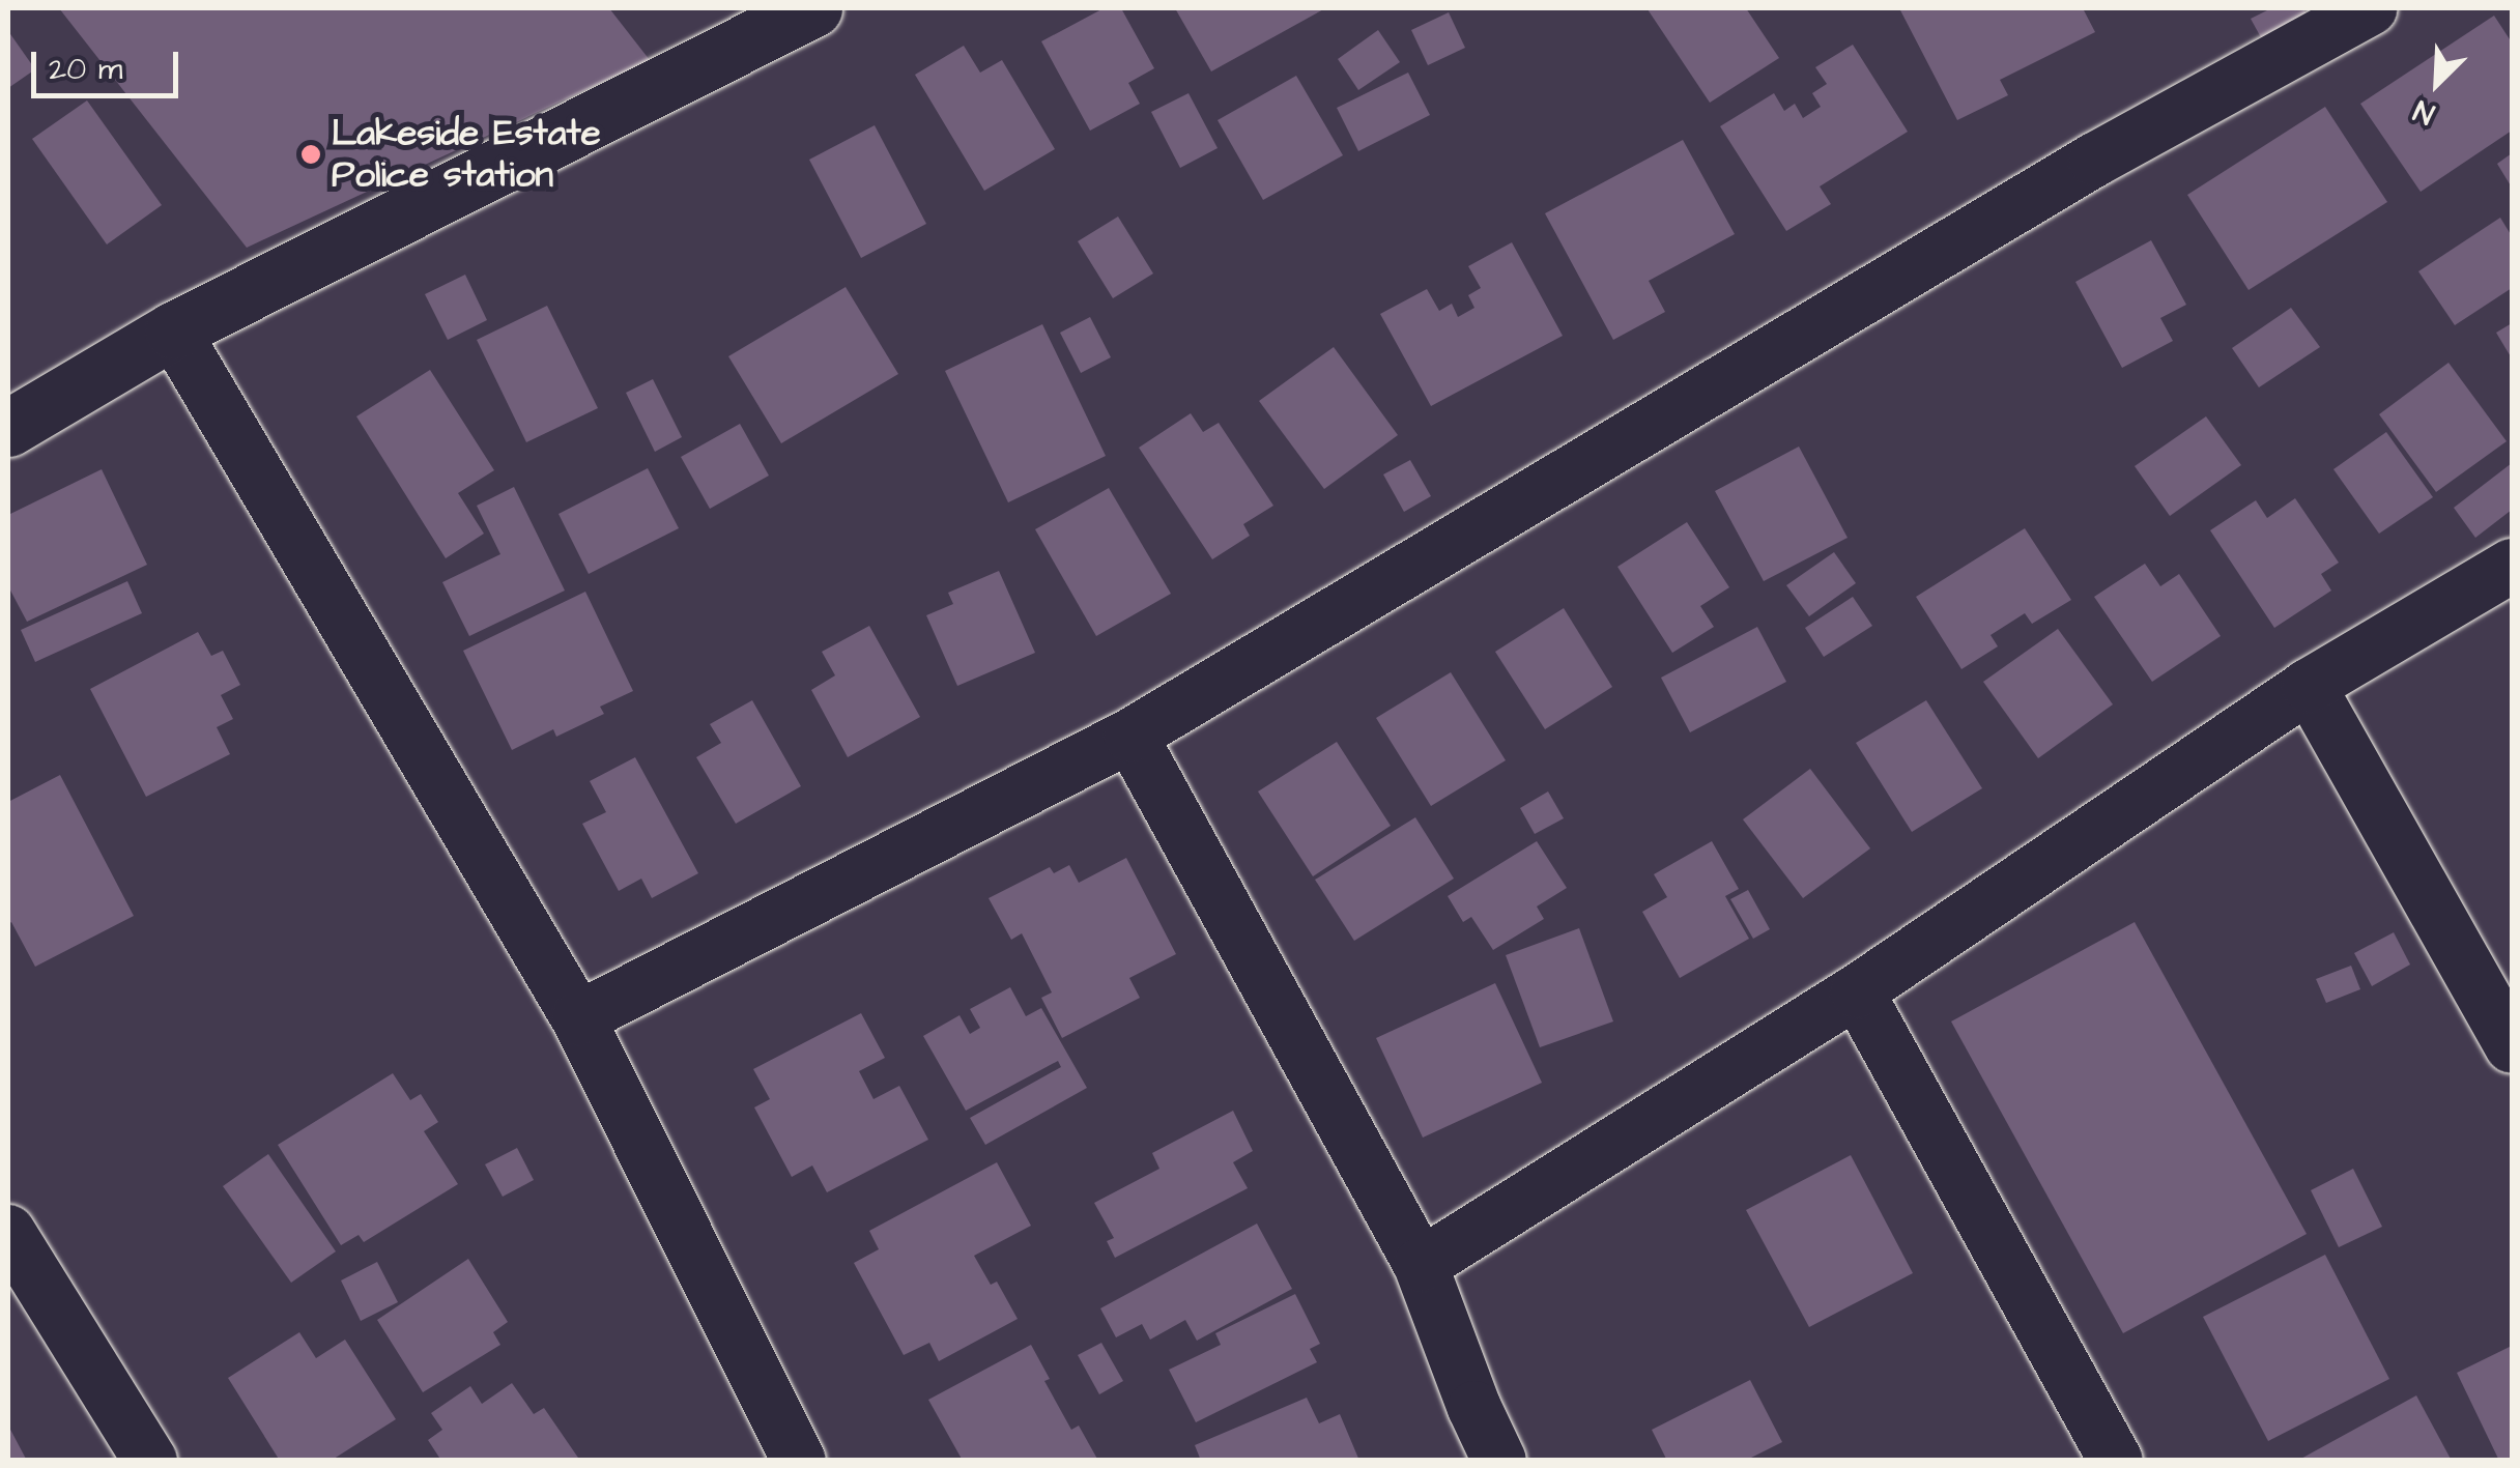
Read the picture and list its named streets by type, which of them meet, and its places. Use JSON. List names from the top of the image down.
{
  "places": ["Lakeside Estate Police station"],
  "scale_bar": "20 m",
  "north": "bottom left"
}
